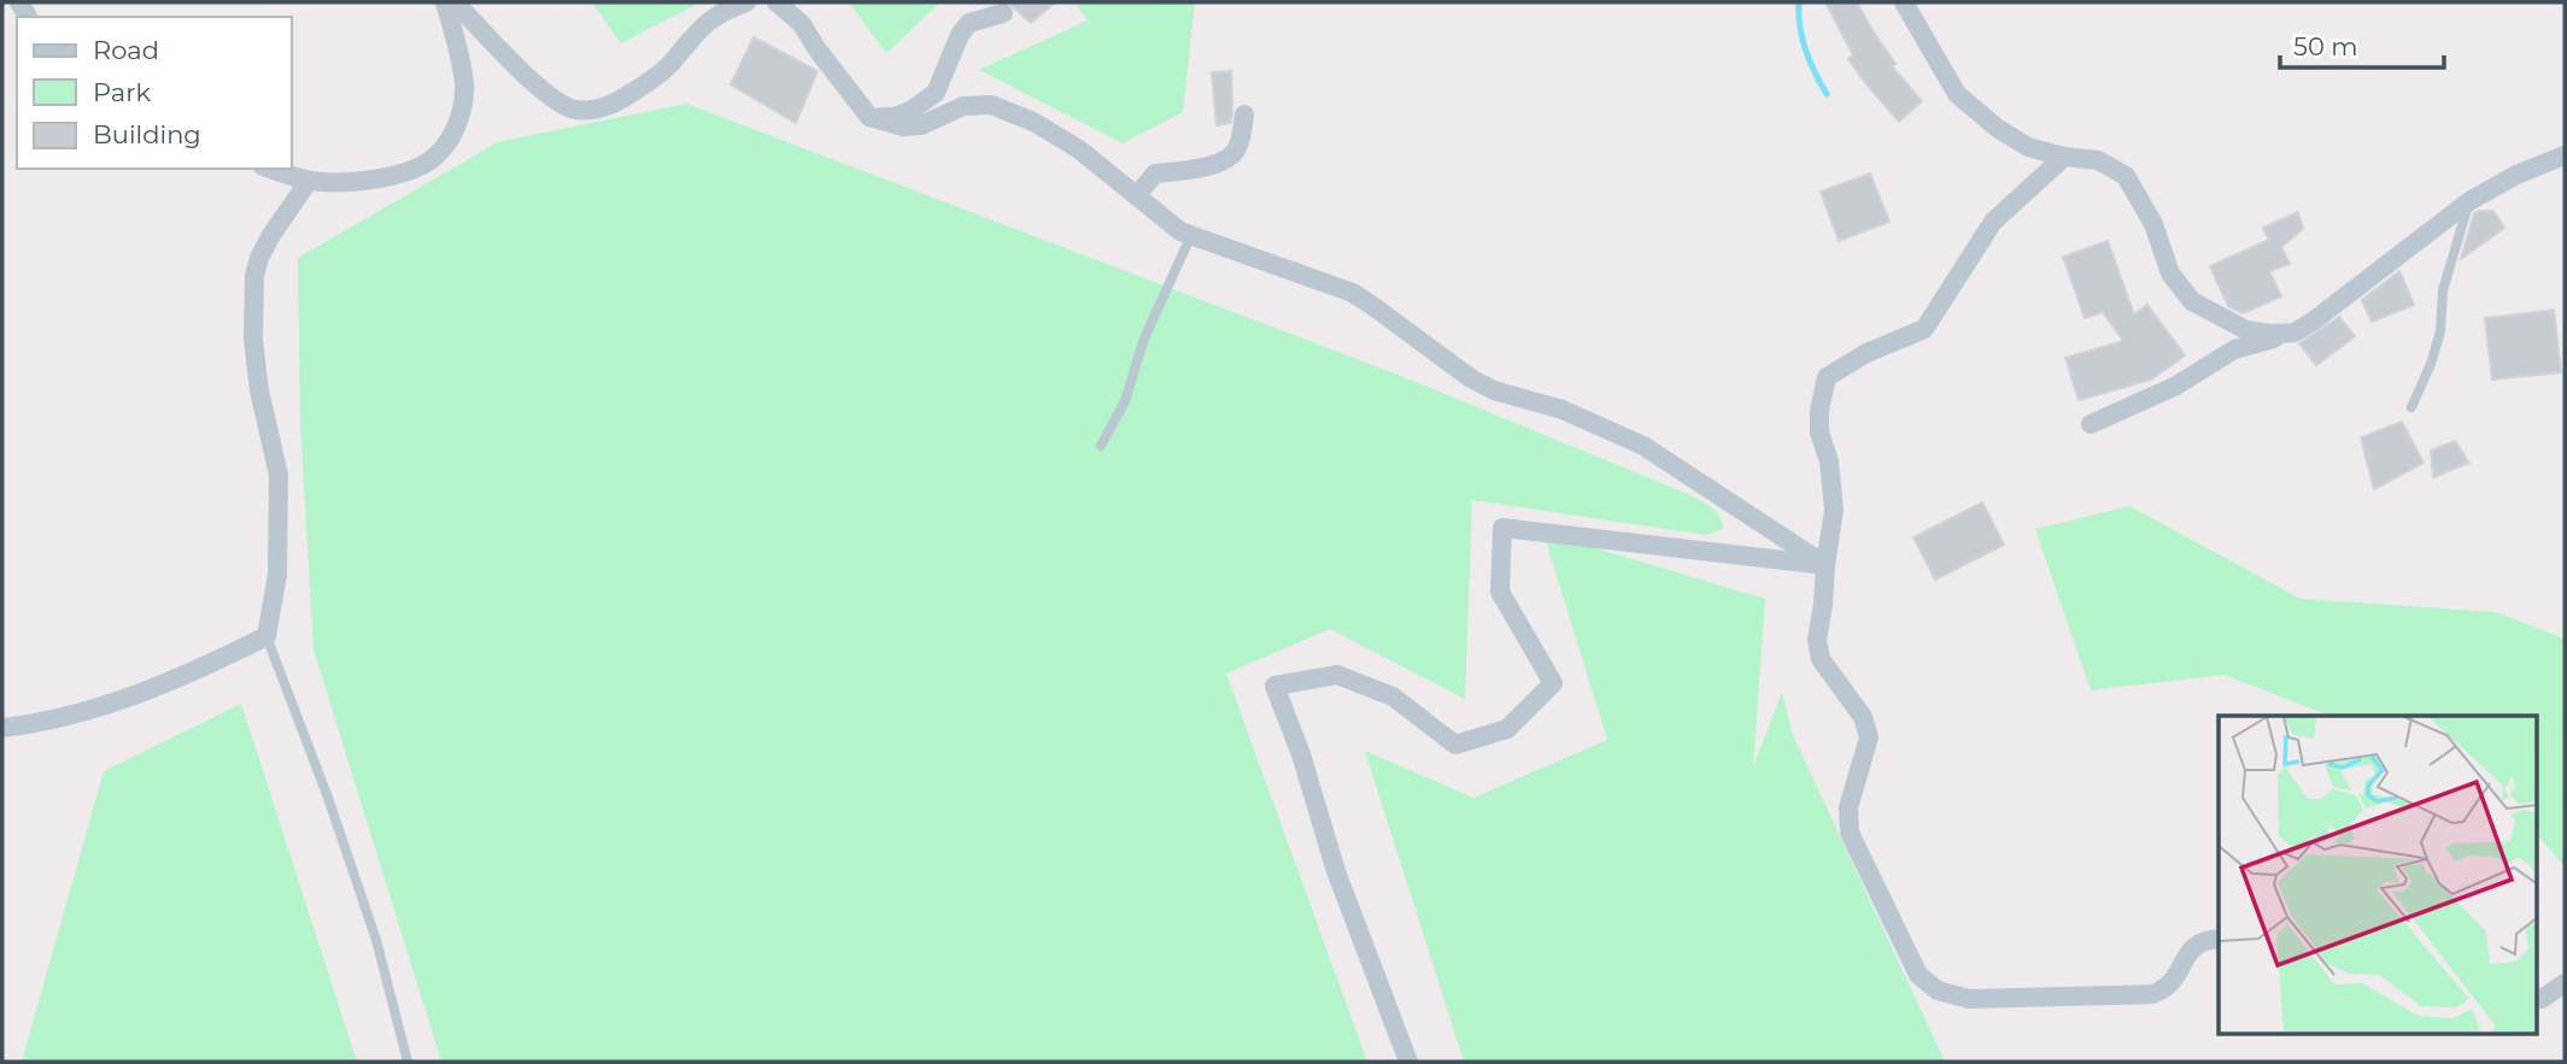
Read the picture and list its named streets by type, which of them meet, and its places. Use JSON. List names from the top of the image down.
{
  "legend": ["Road", "Park", "Building"],
  "scale_bar": "50 m"
}
